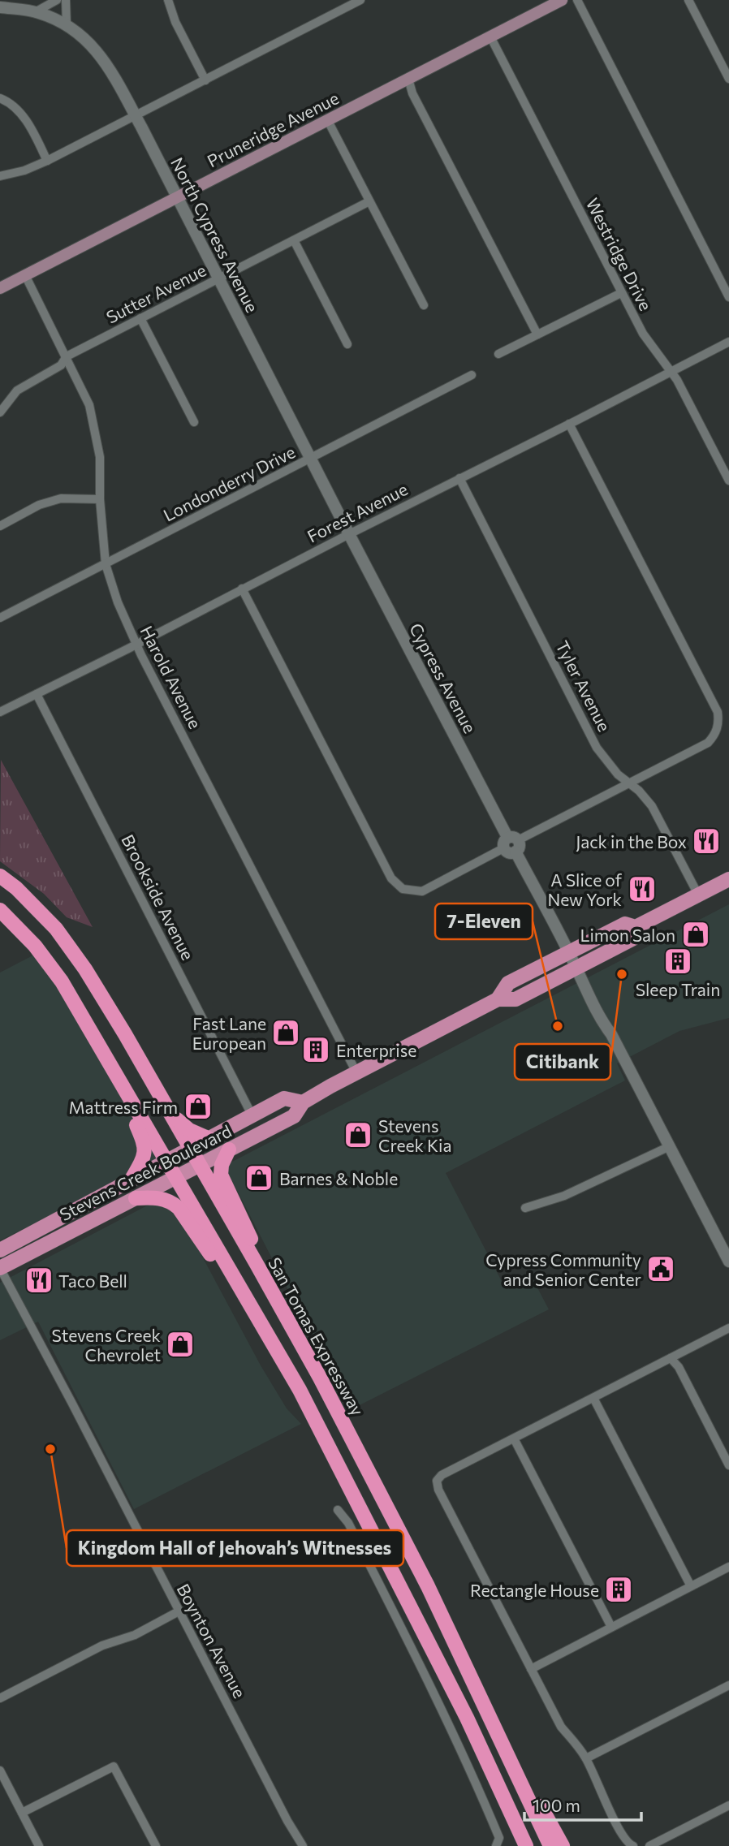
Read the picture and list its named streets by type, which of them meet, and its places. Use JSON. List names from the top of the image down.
{
  "streets": {
    "highway": ["San Tomas Expressway"],
    "main road": ["Pruneridge Avenue", "Stevens Creek Boulevard"],
    "street": [
      "North Cypress Avenue",
      "Westridge Drive",
      "Sutter Avenue",
      "Londonderry Drive",
      "Forest Avenue",
      "Harold Avenue",
      "Cypress Avenue",
      "Tyler Avenue",
      "Brookside Avenue",
      "Boynton Avenue"
    ]
  },
  "crossings": [
    ["Pruneridge Avenue", "North Cypress Avenue"],
    ["Pruneridge Avenue", "Westridge Drive"],
    ["Pruneridge Avenue", "Harold Avenue"],
    ["North Cypress Avenue", "Sutter Avenue"],
    ["North Cypress Avenue", "Londonderry Drive"],
    ["North Cypress Avenue", "Forest Avenue"],
    ["North Cypress Avenue", "Cypress Avenue"],
    ["Westridge Drive", "Forest Avenue"],
    ["Sutter Avenue", "Harold Avenue"],
    ["Londonderry Drive", "Harold Avenue"],
    ["Forest Avenue", "Harold Avenue"],
    ["Forest Avenue", "Cypress Avenue"],
    ["Forest Avenue", "Tyler Avenue"],
    ["Forest Avenue", "Brookside Avenue"],
    ["Harold Avenue", "Stevens Creek Boulevard"],
    ["Tyler Avenue", "Stevens Creek Boulevard"],
    ["Brookside Avenue", "Stevens Creek Boulevard"],
    ["Stevens Creek Boulevard", "San Tomas Expressway"],
    ["Stevens Creek Boulevard", "Boynton Avenue"]
  ],
  "places": {
    "restaurant": ["Jack in the Box", "A Slice of New York", "Taco Bell"],
    "shop": [
      "Limon Salon",
      "Fast Lane European",
      "Mattress Firm",
      "Stevens Creek Kia",
      "Barnes & Noble",
      "Stevens Creek Chevrolet"
    ],
    "building": ["Sleep Train", "Enterprise", "Rectangle House"],
    "other": ["Citibank", "7-Eleven", "Kingdom Hall of Jehovah’s Witnesses"],
    "public building": ["Cypress Community and Senior Center"]
  },
  "scale_bar": "100 m"
}
